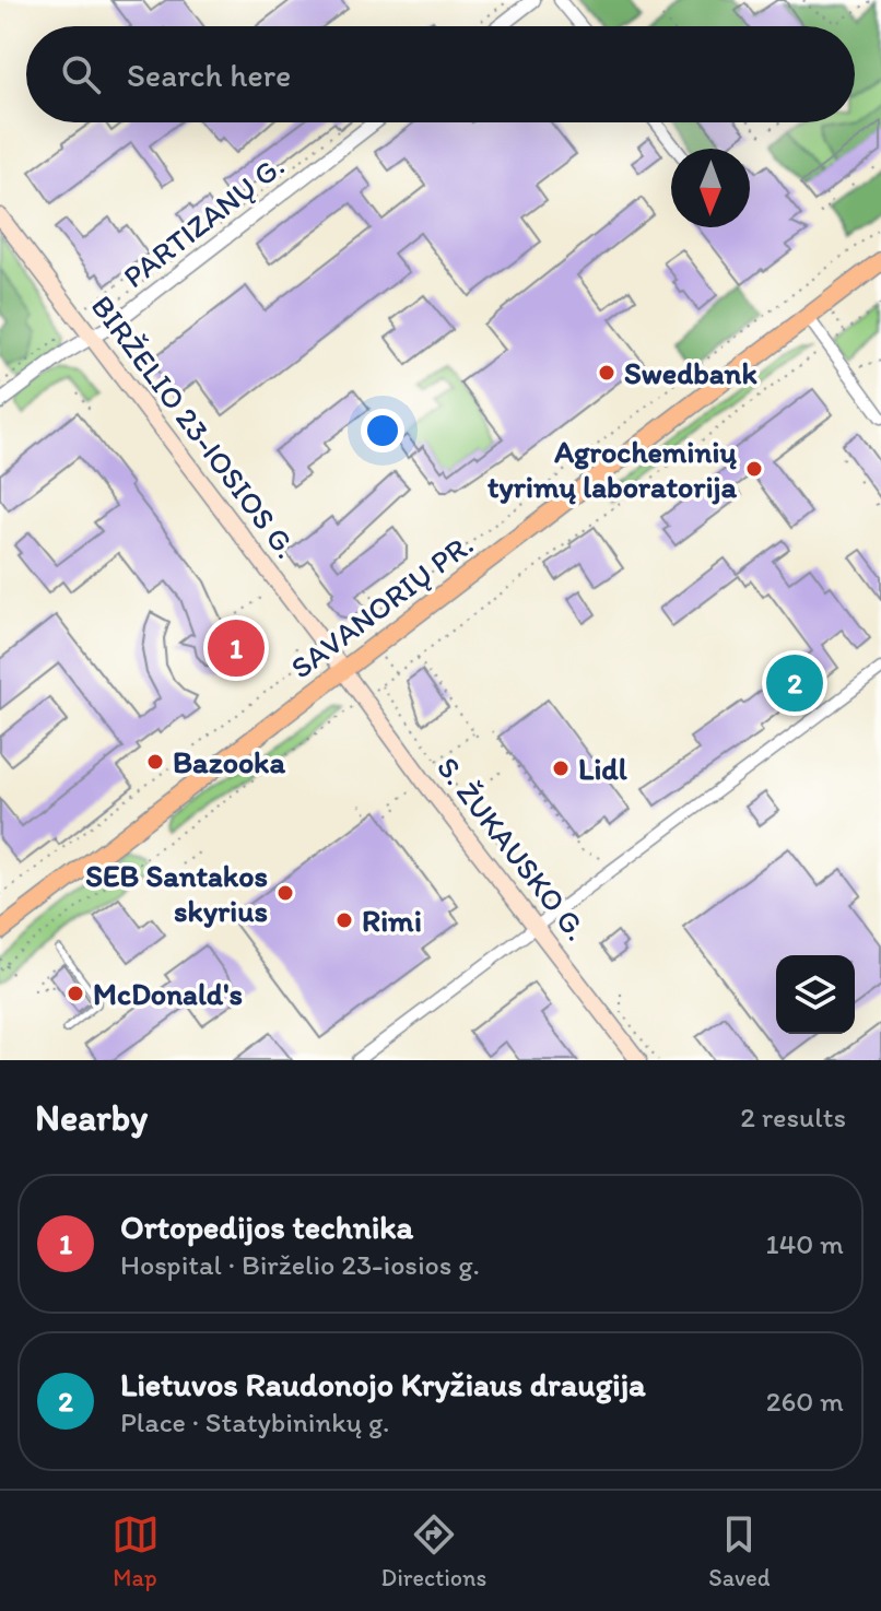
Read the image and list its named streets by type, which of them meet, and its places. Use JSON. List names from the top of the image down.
{
  "streets": {
    "main road": ["BIRŽELIO 23-IOSIOS G.", "SAVANORIŲ PR.", "S. ŽUKAUSKO G."],
    "street": ["PARTIZANŲ G."]
  },
  "crossings": [
    ["PARTIZANŲ G.", "BIRŽELIO 23-IOSIOS G."],
    ["BIRŽELIO 23-IOSIOS G.", "SAVANORIŲ PR."],
    ["BIRŽELIO 23-IOSIOS G.", "S. ŽUKAUSKO G."],
    ["SAVANORIŲ PR.", "S. ŽUKAUSKO G."]
  ],
  "places": [
    "Swedbank",
    "Agrocheminių tyrimų laboratorija",
    "Bazooka",
    "Lidl",
    "SEB Santakos skyrius",
    "Rimi",
    "McDonald's"
  ],
  "north": "bottom",
  "page": {
    "search": "Search here",
    "pins": ["1", "2"],
    "heading": ["Nearby", "2 results"],
    "list": [
      {
        "mark": "1",
        "name": "Ortopedijos technika",
        "note": "Hospital · Birželio 23-iosios g.",
        "value": "140 m"
      },
      {
        "mark": "2",
        "name": "Lietuvos Raudonojo Kryžiaus draugija",
        "note": "Place · Statybininkų g.",
        "value": "260 m"
      }
    ],
    "nav": ["Map", "Directions", "Saved"]
  }
}
